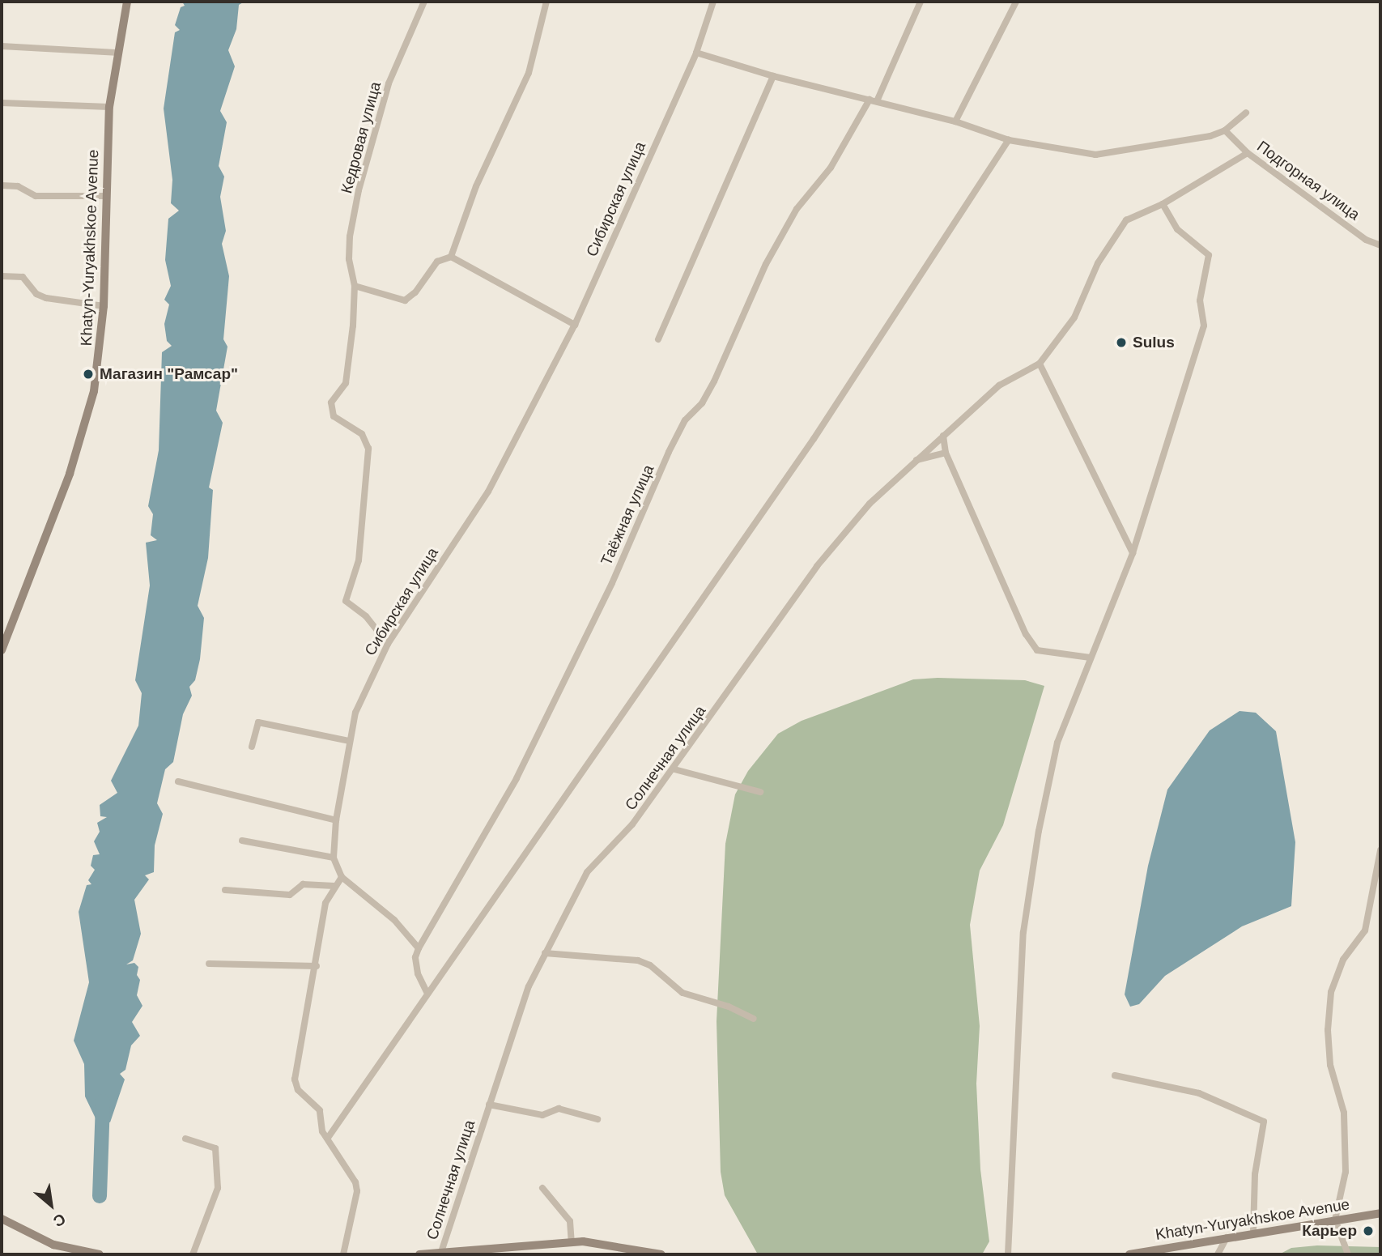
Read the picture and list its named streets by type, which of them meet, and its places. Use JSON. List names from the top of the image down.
{
  "streets": {
    "main road": ["Khatyn-Yuryakhskoe Avenue"],
    "street": [
      "Кедровая улица",
      "Подгорная улица",
      "Сибирская улица",
      "Таёжная улица",
      "Солнечная улица"
    ]
  },
  "crossings": [
    ["Кедровая улица", "Сибирская улица"]
  ],
  "places": ["Sulus", "Магазин \"Рамсар\"", "Карьер"],
  "north": "bottom right"
}
